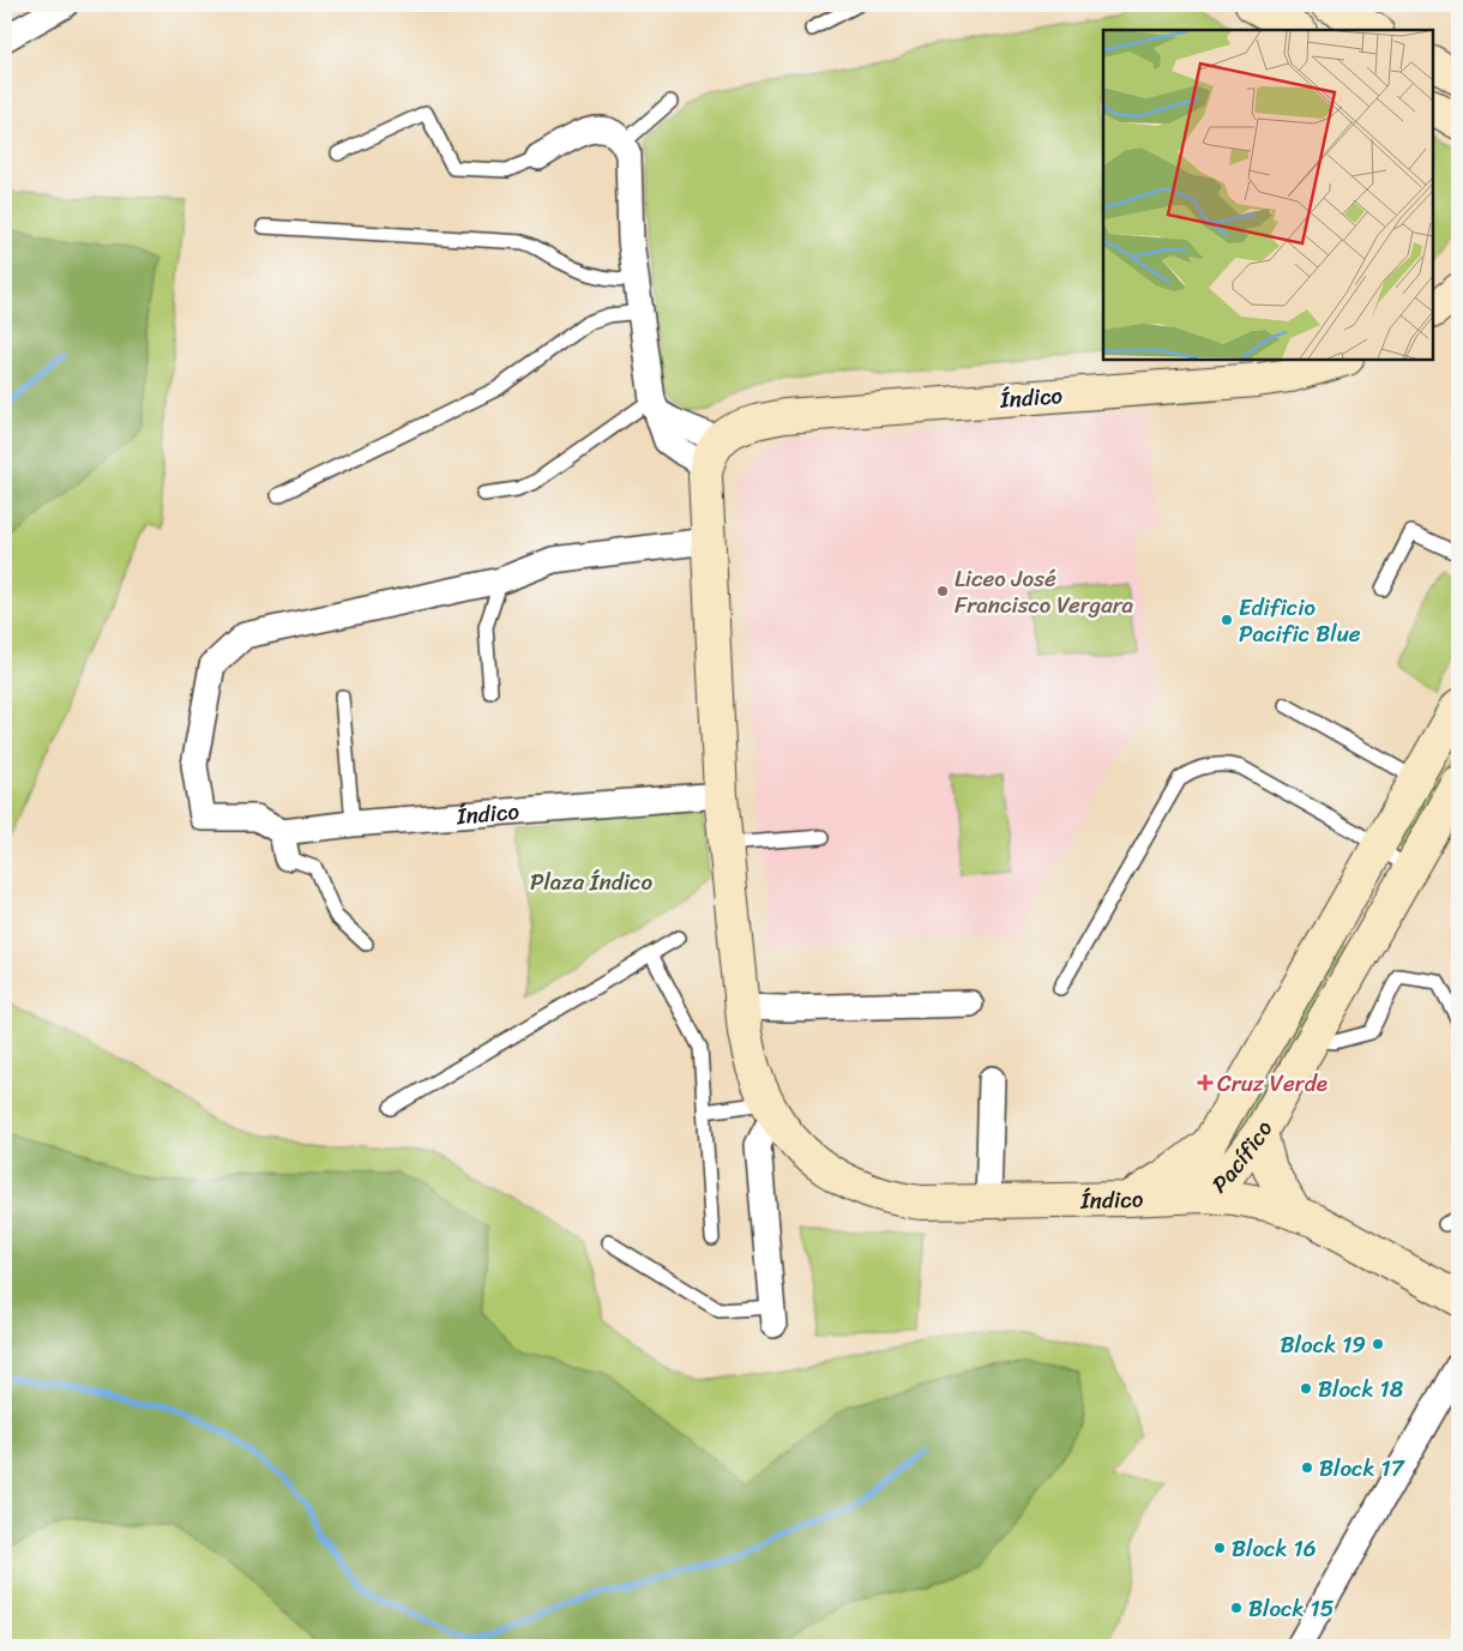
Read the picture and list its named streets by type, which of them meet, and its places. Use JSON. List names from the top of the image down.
{
  "streets": {
    "street": ["Índico", "Pacífico"]
  },
  "crossings": [
    ["Índico", "Pacífico"]
  ],
  "parks": ["Plaza Índico"],
  "places": {
    "other": [
      "Liceo José Francisco Vergara",
      "Edificio Pacific Blue",
      "Block 19",
      "Block 18",
      "Block 17",
      "Block 16",
      "Block 15"
    ],
    "health": ["Cruz Verde"]
  }
}
